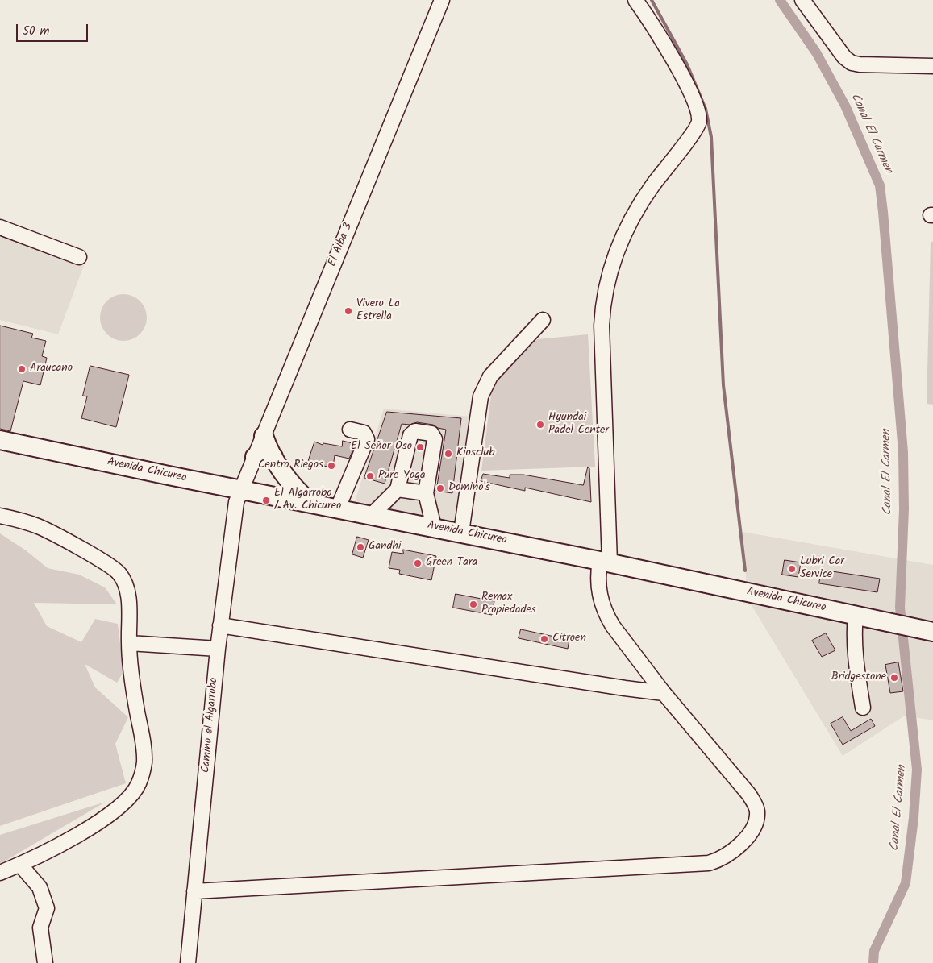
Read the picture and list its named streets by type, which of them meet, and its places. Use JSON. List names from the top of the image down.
{
  "streets": {
    "main road": ["Avenida Chicureo"],
    "street": ["El Alba 3", "Camino el Algarrobo"]
  },
  "crossings": [
    ["El Alba 3", "Avenida Chicureo"],
    ["El Alba 3", "Camino el Algarrobo"],
    ["Avenida Chicureo", "Camino el Algarrobo"]
  ],
  "water": ["Canal El Carmen"],
  "places": [
    "Vivero La Estrella",
    "Araucano",
    "Hyundai Padel Center",
    "El Señor Oso",
    "Kiosclub",
    "Centro Riegos",
    "Pure Yoga",
    "Domino's",
    "El Algarrobo / Av. Chicureo",
    "Gandhi",
    "Green Tara",
    "Lubri Car Service",
    "Remax Propiedades",
    "Citroen",
    "Bridgestone"
  ],
  "scale_bar": "50 m"
}
